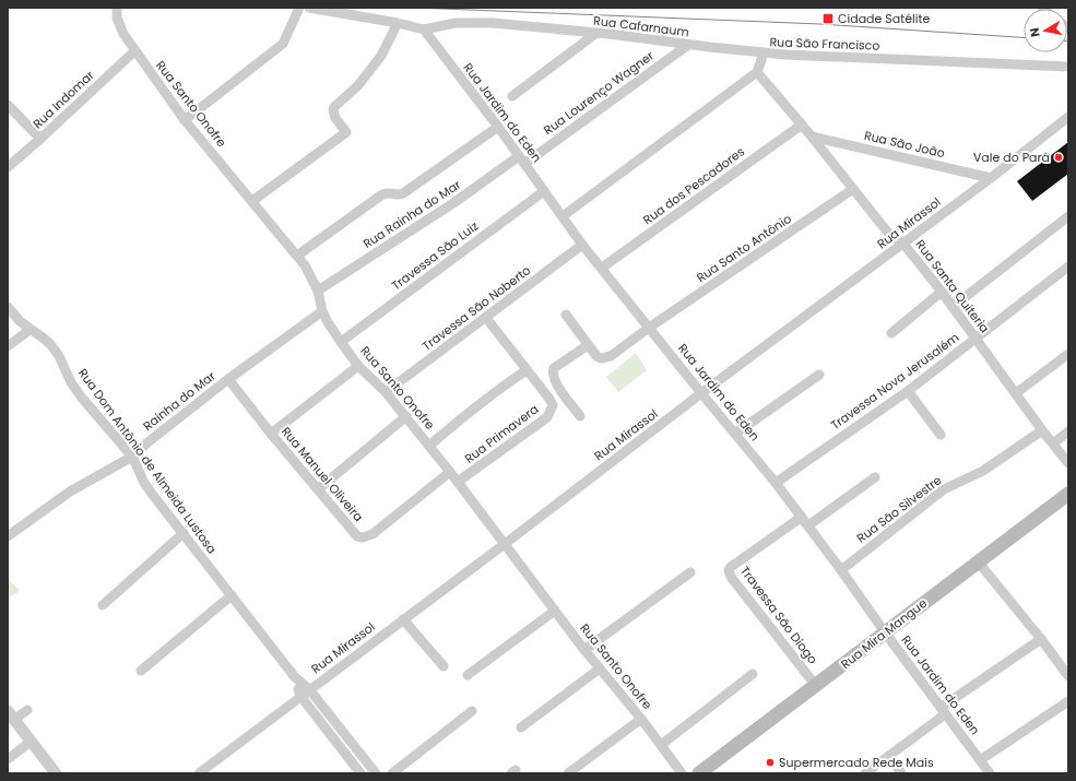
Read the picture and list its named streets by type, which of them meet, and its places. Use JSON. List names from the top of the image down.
{
  "streets": {
    "main road": ["Rua Mira Mangue"],
    "street": [
      "Rua Cafarnaum",
      "Rua São Francisco",
      "Rua Lourenço Wagner",
      "Rua Indomar",
      "Rua Santo Onofre",
      "Rua Jardim do Eden",
      "Rua São João",
      "Rua dos Pescadores",
      "Rua Rainha do Mar",
      "Rua Mirassol",
      "Rua Santo Antônio",
      "Travessa São Luiz",
      "Rua Santa Quiteria",
      "Travessa São Noberto",
      "Travessa Nova Jerusalém",
      "Rainha do Mar",
      "Rua Primavera",
      "Rua Dom Antônio de Almeida Lustosa",
      "Rua Manuel Oliveira",
      "Rua São Silvestre",
      "Travessa São Diogo"
    ]
  },
  "crossings": [
    ["Rua Cafarnaum", "Rua São Francisco"],
    ["Rua Cafarnaum", "Rua Lourenço Wagner"],
    ["Rua Cafarnaum", "Rua Jardim do Eden"],
    ["Rua São Francisco", "Rua Santa Quiteria"],
    ["Rua Lourenço Wagner", "Rua Jardim do Eden"],
    ["Rua Lourenço Wagner", "Rua Rainha do Mar"],
    ["Rua Indomar", "Rua Santo Onofre"],
    ["Rua Santo Onofre", "Rua Rainha do Mar"],
    ["Rua Santo Onofre", "Rua Mirassol"],
    ["Rua Santo Onofre", "Travessa São Luiz"],
    ["Rua Santo Onofre", "Travessa São Noberto"],
    ["Rua Santo Onofre", "Rainha do Mar"],
    ["Rua Santo Onofre", "Rua Primavera"],
    ["Rua Santo Onofre", "Rua Manuel Oliveira"],
    ["Rua Jardim do Eden", "Rua dos Pescadores"],
    ["Rua Jardim do Eden", "Rua Rainha do Mar"],
    ["Rua Jardim do Eden", "Rua Mirassol"],
    ["Rua Jardim do Eden", "Rua Santo Antônio"],
    ["Rua Jardim do Eden", "Travessa São Luiz"],
    ["Rua Jardim do Eden", "Travessa São Noberto"],
    ["Rua Jardim do Eden", "Travessa Nova Jerusalém"],
    ["Rua Jardim do Eden", "Rua São Silvestre"],
    ["Rua Jardim do Eden", "Travessa São Diogo"],
    ["Rua Jardim do Eden", "Rua Mira Mangue"],
    ["Rua São João", "Rua Mirassol"],
    ["Rua São João", "Rua Santa Quiteria"],
    ["Rua dos Pescadores", "Rua Santa Quiteria"],
    ["Rua Mirassol", "Rua Santa Quiteria"],
    ["Rua Mirassol", "Rua Dom Antônio de Almeida Lustosa"],
    ["Rua Santo Antônio", "Rua Santa Quiteria"],
    ["Rua Santa Quiteria", "Travessa Nova Jerusalém"],
    ["Rua Santa Quiteria", "Rua São Silvestre"],
    ["Travessa São Noberto", "Rua Primavera"],
    ["Rainha do Mar", "Rua Dom Antônio de Almeida Lustosa"],
    ["Rainha do Mar", "Rua Manuel Oliveira"],
    ["Travessa São Diogo", "Rua Mira Mangue"]
  ],
  "places": {
    "transit": ["Cidade Satélite"],
    "other": ["Vale do Pará", "Supermercado Rede Mais"]
  },
  "north": "left"
}
